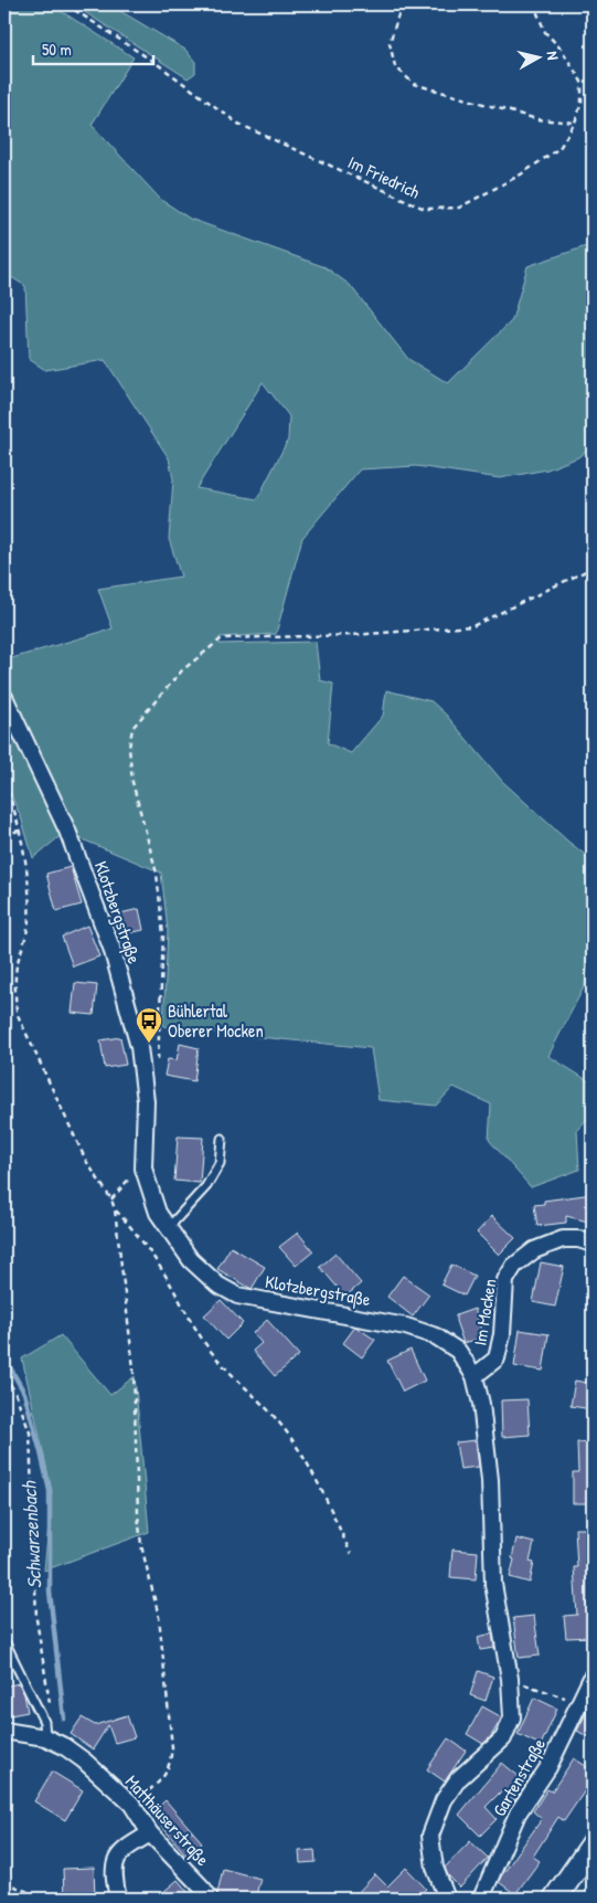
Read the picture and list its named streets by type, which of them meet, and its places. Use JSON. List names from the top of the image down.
{
  "streets": {
    "street": [
      "Klotzbergstraße",
      "Im Mocken",
      "Gartenstraße",
      "Matthäuserstraße"
    ],
    "path": ["Im Friedrich"]
  },
  "crossings": [
    ["Klotzbergstraße", "Im Mocken"]
  ],
  "water": ["Schwarzenbach"],
  "places": {
    "bus stop": ["Bühlertal Oberer Mocken"]
  },
  "scale_bar": "50 m",
  "north": "right"
}
